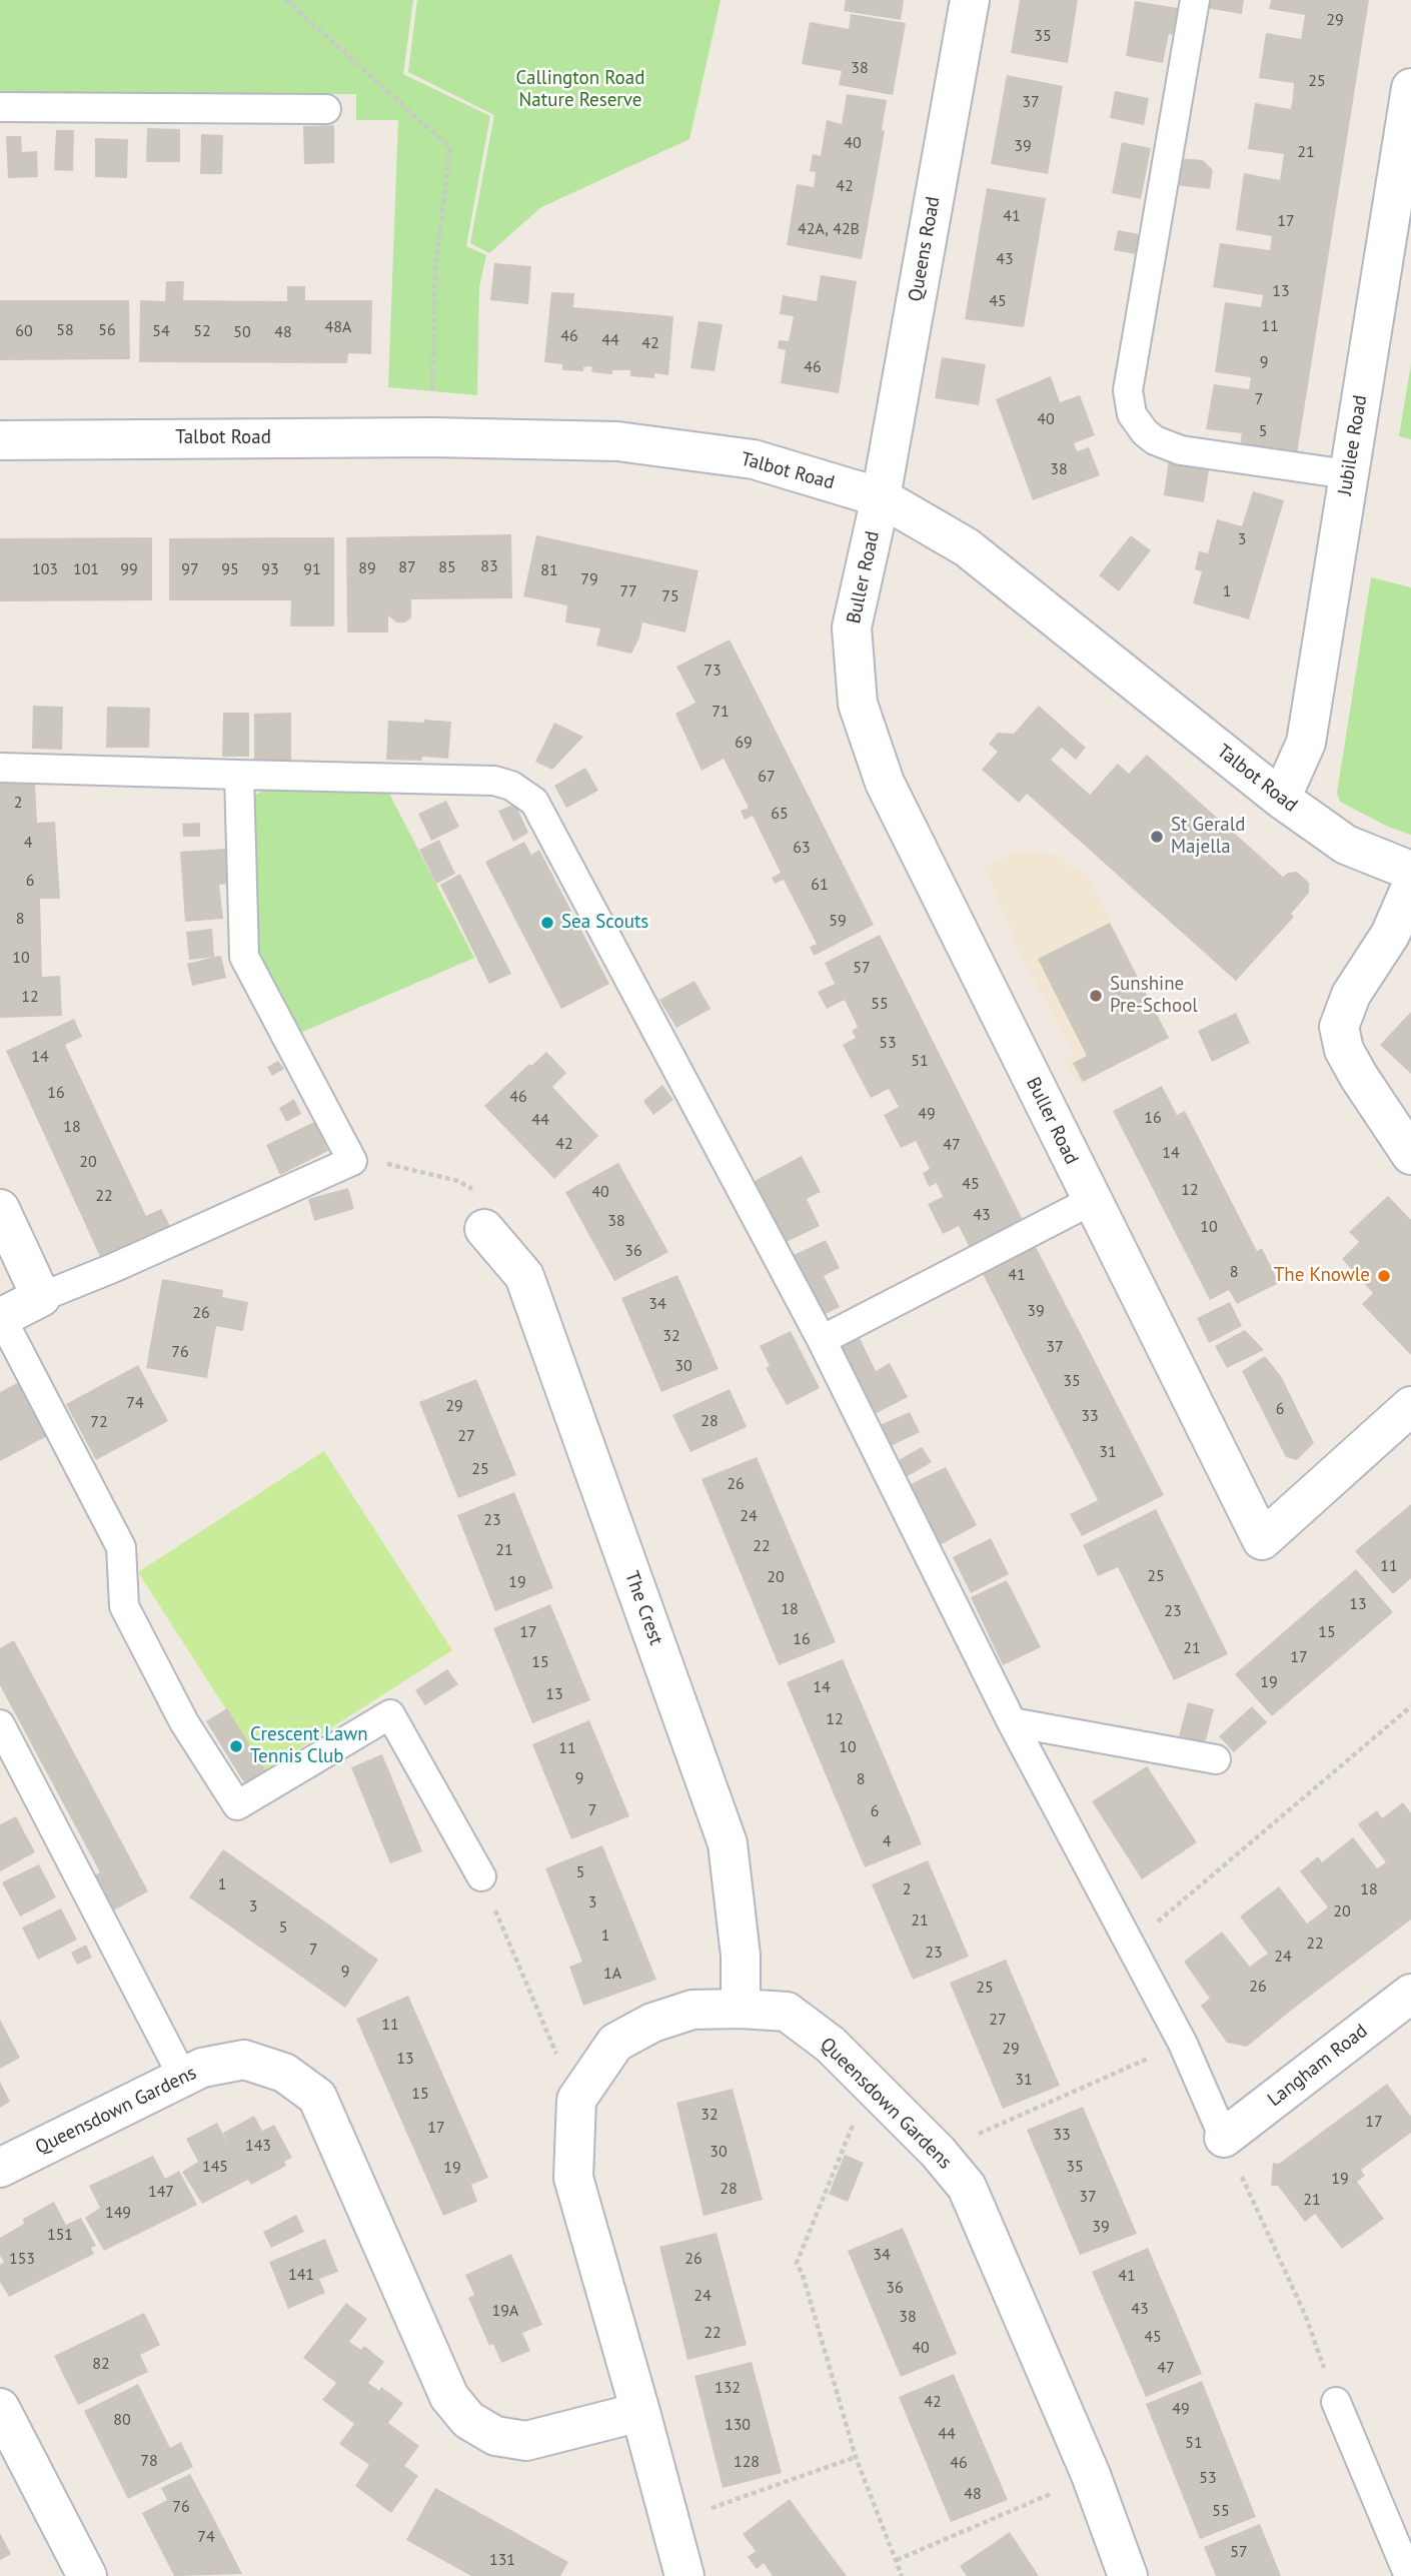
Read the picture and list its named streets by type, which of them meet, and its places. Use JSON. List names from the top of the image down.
{
  "streets": {
    "street": [
      "Queens Road",
      "Talbot Road",
      "Jubilee Road",
      "Buller Road",
      "The Crest",
      "Langham Road",
      "Queensdown Gardens"
    ]
  },
  "crossings": [
    ["Queens Road", "Talbot Road"],
    ["Queens Road", "Buller Road"],
    ["Talbot Road", "Jubilee Road"],
    ["Talbot Road", "Buller Road"],
    ["The Crest", "Queensdown Gardens"]
  ],
  "parks": ["Callington Road Nature Reserve"],
  "places": [
    "St Gerald Majella",
    "Sea Scouts",
    "Sunshine Pre-School",
    "The Knowle",
    "Crescent Lawn Tennis Club"
  ],
  "house_numbers": [
    "29",
    "35",
    "38",
    "25",
    "37",
    "40",
    "39",
    "21",
    "42",
    "41",
    "17",
    "42A, 42B",
    "43",
    "13",
    "45",
    "11",
    "48A",
    "58",
    "56",
    "60",
    "54",
    "52",
    "50",
    "48",
    "46",
    "44",
    "42",
    "9",
    "46",
    "7",
    "40",
    "5",
    "38",
    "3",
    "83",
    "87",
    "85",
    "89",
    "103",
    "101",
    "99",
    "97",
    "95",
    "93",
    "91",
    "81",
    "79",
    "77",
    "1",
    "75",
    "73",
    "71",
    "69",
    "67",
    "2",
    "65",
    "4",
    "63",
    "6",
    "61",
    "8",
    "59",
    "10",
    "57",
    "12",
    "55",
    "53",
    "14",
    "51",
    "16",
    "46",
    "49",
    "16",
    "44",
    "18",
    "42",
    "47",
    "14",
    "20",
    "45",
    "12",
    "40",
    "22",
    "43",
    "38",
    "10",
    "36",
    "8",
    "41",
    "34",
    "39",
    "26",
    "32",
    "37",
    "76",
    "30",
    "35",
    "74",
    "29",
    "6",
    "33",
    "28",
    "72",
    "27",
    "31",
    "25",
    "26",
    "24",
    "23",
    "22",
    "21",
    "11",
    "25",
    "20",
    "19",
    "13",
    "18",
    "23",
    "17",
    "15",
    "16",
    "21",
    "17",
    "15",
    "19",
    "14",
    "13",
    "12",
    "10",
    "11",
    "9",
    "8",
    "7",
    "6",
    "4",
    "5",
    "1",
    "2",
    "18",
    "3",
    "3",
    "20",
    "21",
    "5",
    "1",
    "22",
    "7",
    "23",
    "24",
    "9",
    "1A",
    "26",
    "25",
    "27",
    "11",
    "29",
    "13",
    "31",
    "15",
    "32",
    "17",
    "17",
    "33",
    "143",
    "30",
    "145",
    "35",
    "19",
    "19",
    "28",
    "147",
    "37",
    "21",
    "149",
    "39",
    "151",
    "34",
    "153",
    "26",
    "141",
    "41",
    "36",
    "24",
    "43",
    "19A",
    "38",
    "22",
    "45",
    "40",
    "82",
    "47",
    "132",
    "42",
    "49",
    "80",
    "130",
    "44",
    "51",
    "78",
    "128",
    "46",
    "53",
    "48",
    "76",
    "55",
    "74",
    "57",
    "131"
  ]
}
